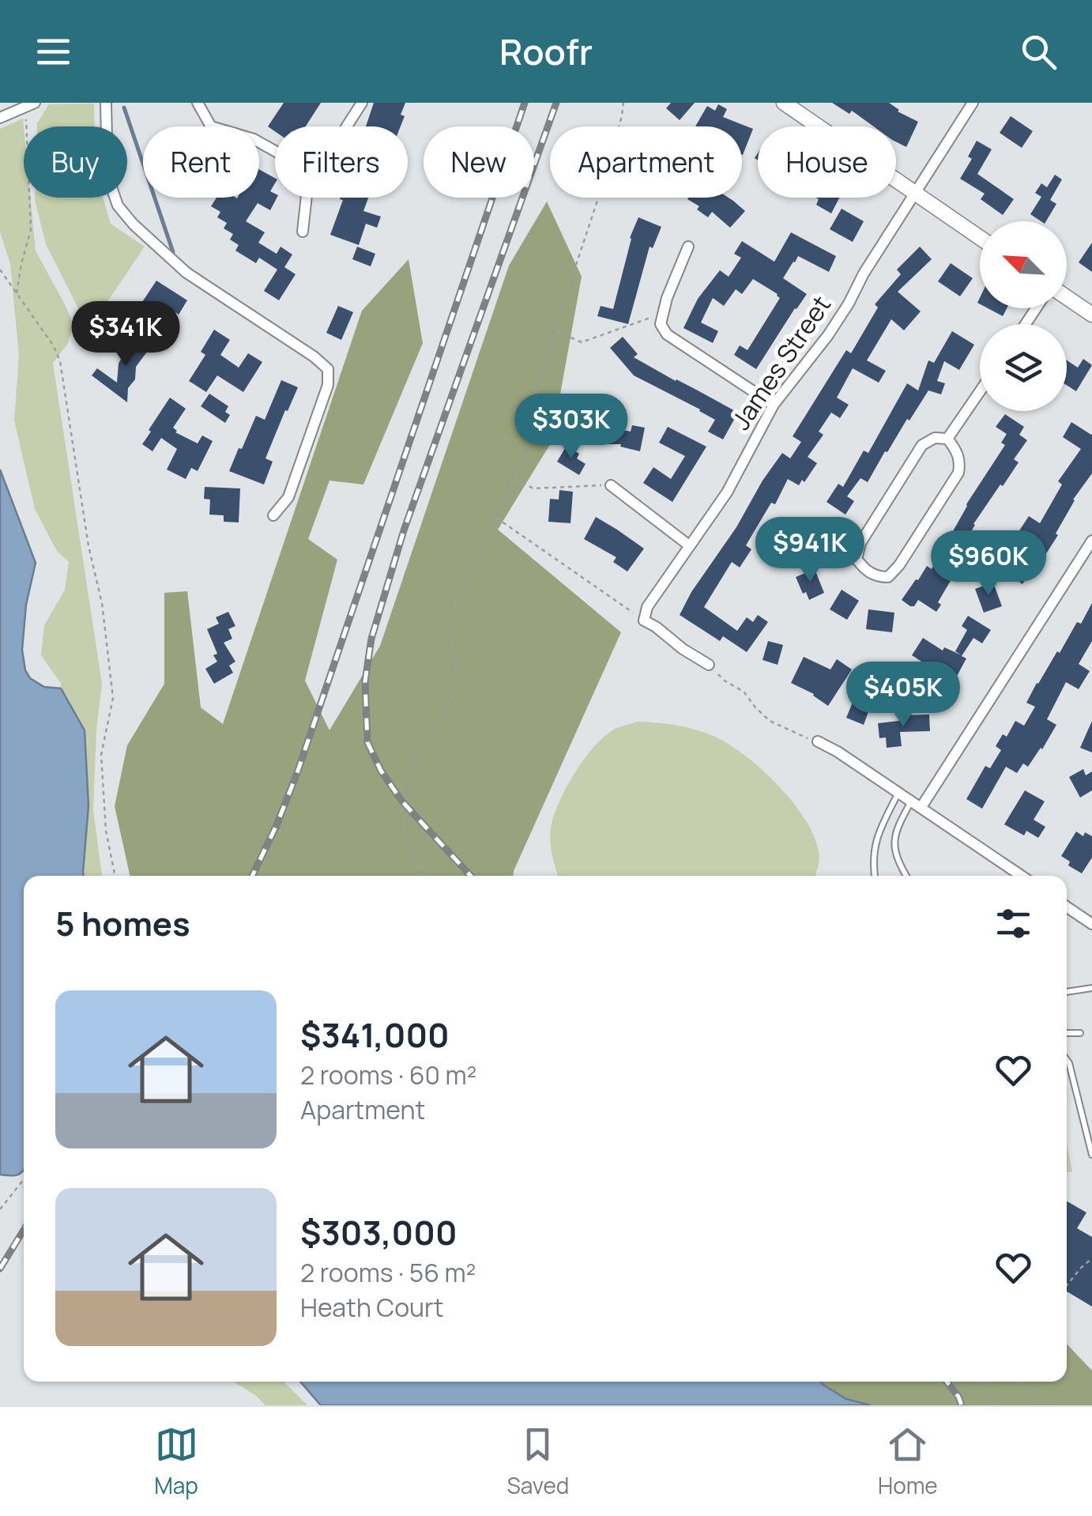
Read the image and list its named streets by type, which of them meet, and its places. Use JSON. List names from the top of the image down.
{
  "streets": {
    "street": ["James Street"]
  },
  "north": "top left",
  "page": {
    "header": "Roofr",
    "chip": [
      "Buy",
      "Rent",
      "Filters",
      "New",
      "Apartment",
      "House"
    ],
    "price": [
      "$341K",
      "$303K",
      "$941K",
      "$960K",
      "$405K"
    ],
    "heading": "5 homes",
    "list": [
      {
        "name": "$341,000",
        "note": "2 rooms · 60 m² · Apartment"
      },
      {
        "name": "$303,000",
        "note": "2 rooms · 56 m² · Heath Court"
      }
    ],
    "tabs": ["Map", "Saved", "Home"]
  }
}
